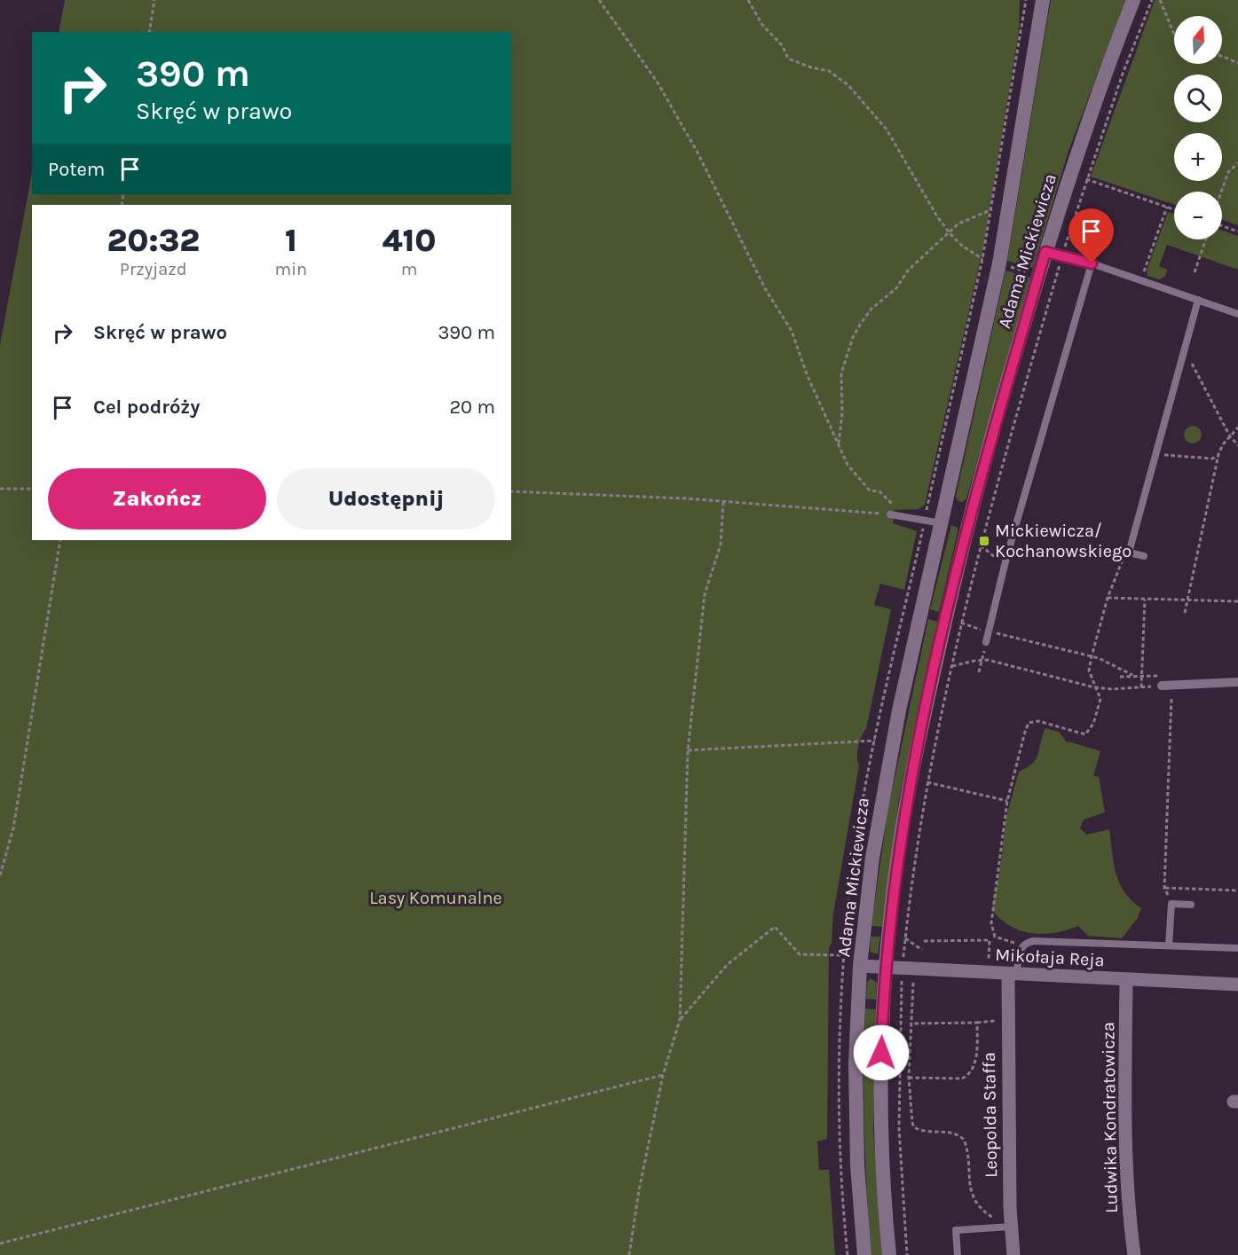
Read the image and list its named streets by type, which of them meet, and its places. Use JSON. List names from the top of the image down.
{
  "streets": {
    "street": [
      "Adama Mickiewicza",
      "Mikołaja Reja",
      "Leopolda Staffa",
      "Ludwika Kondratowicza"
    ]
  },
  "crossings": [
    ["Adama Mickiewicza", "Mikołaja Reja"],
    ["Mikołaja Reja", "Leopolda Staffa"],
    ["Mikołaja Reja", "Ludwika Kondratowicza"]
  ],
  "parks": ["Lasy Komunalne"],
  "places": {
    "transit": ["Mickiewicza/ Kochanowskiego"]
  },
  "north": "top",
  "page": {
    "map_buttons": ["+", "−"],
    "turn": ["390 m", "Skręć w prawo"],
    "then": "Potem",
    "eta": [
      "20:32",
      "Przyjazd",
      "1",
      "min",
      "410",
      "m"
    ],
    "list": [
      {
        "name": "Skręć w prawo",
        "value": "390 m"
      },
      {
        "name": "Cel podróży",
        "value": "20 m"
      }
    ],
    "buttons": ["Zakończ", "Udostępnij"]
  }
}
